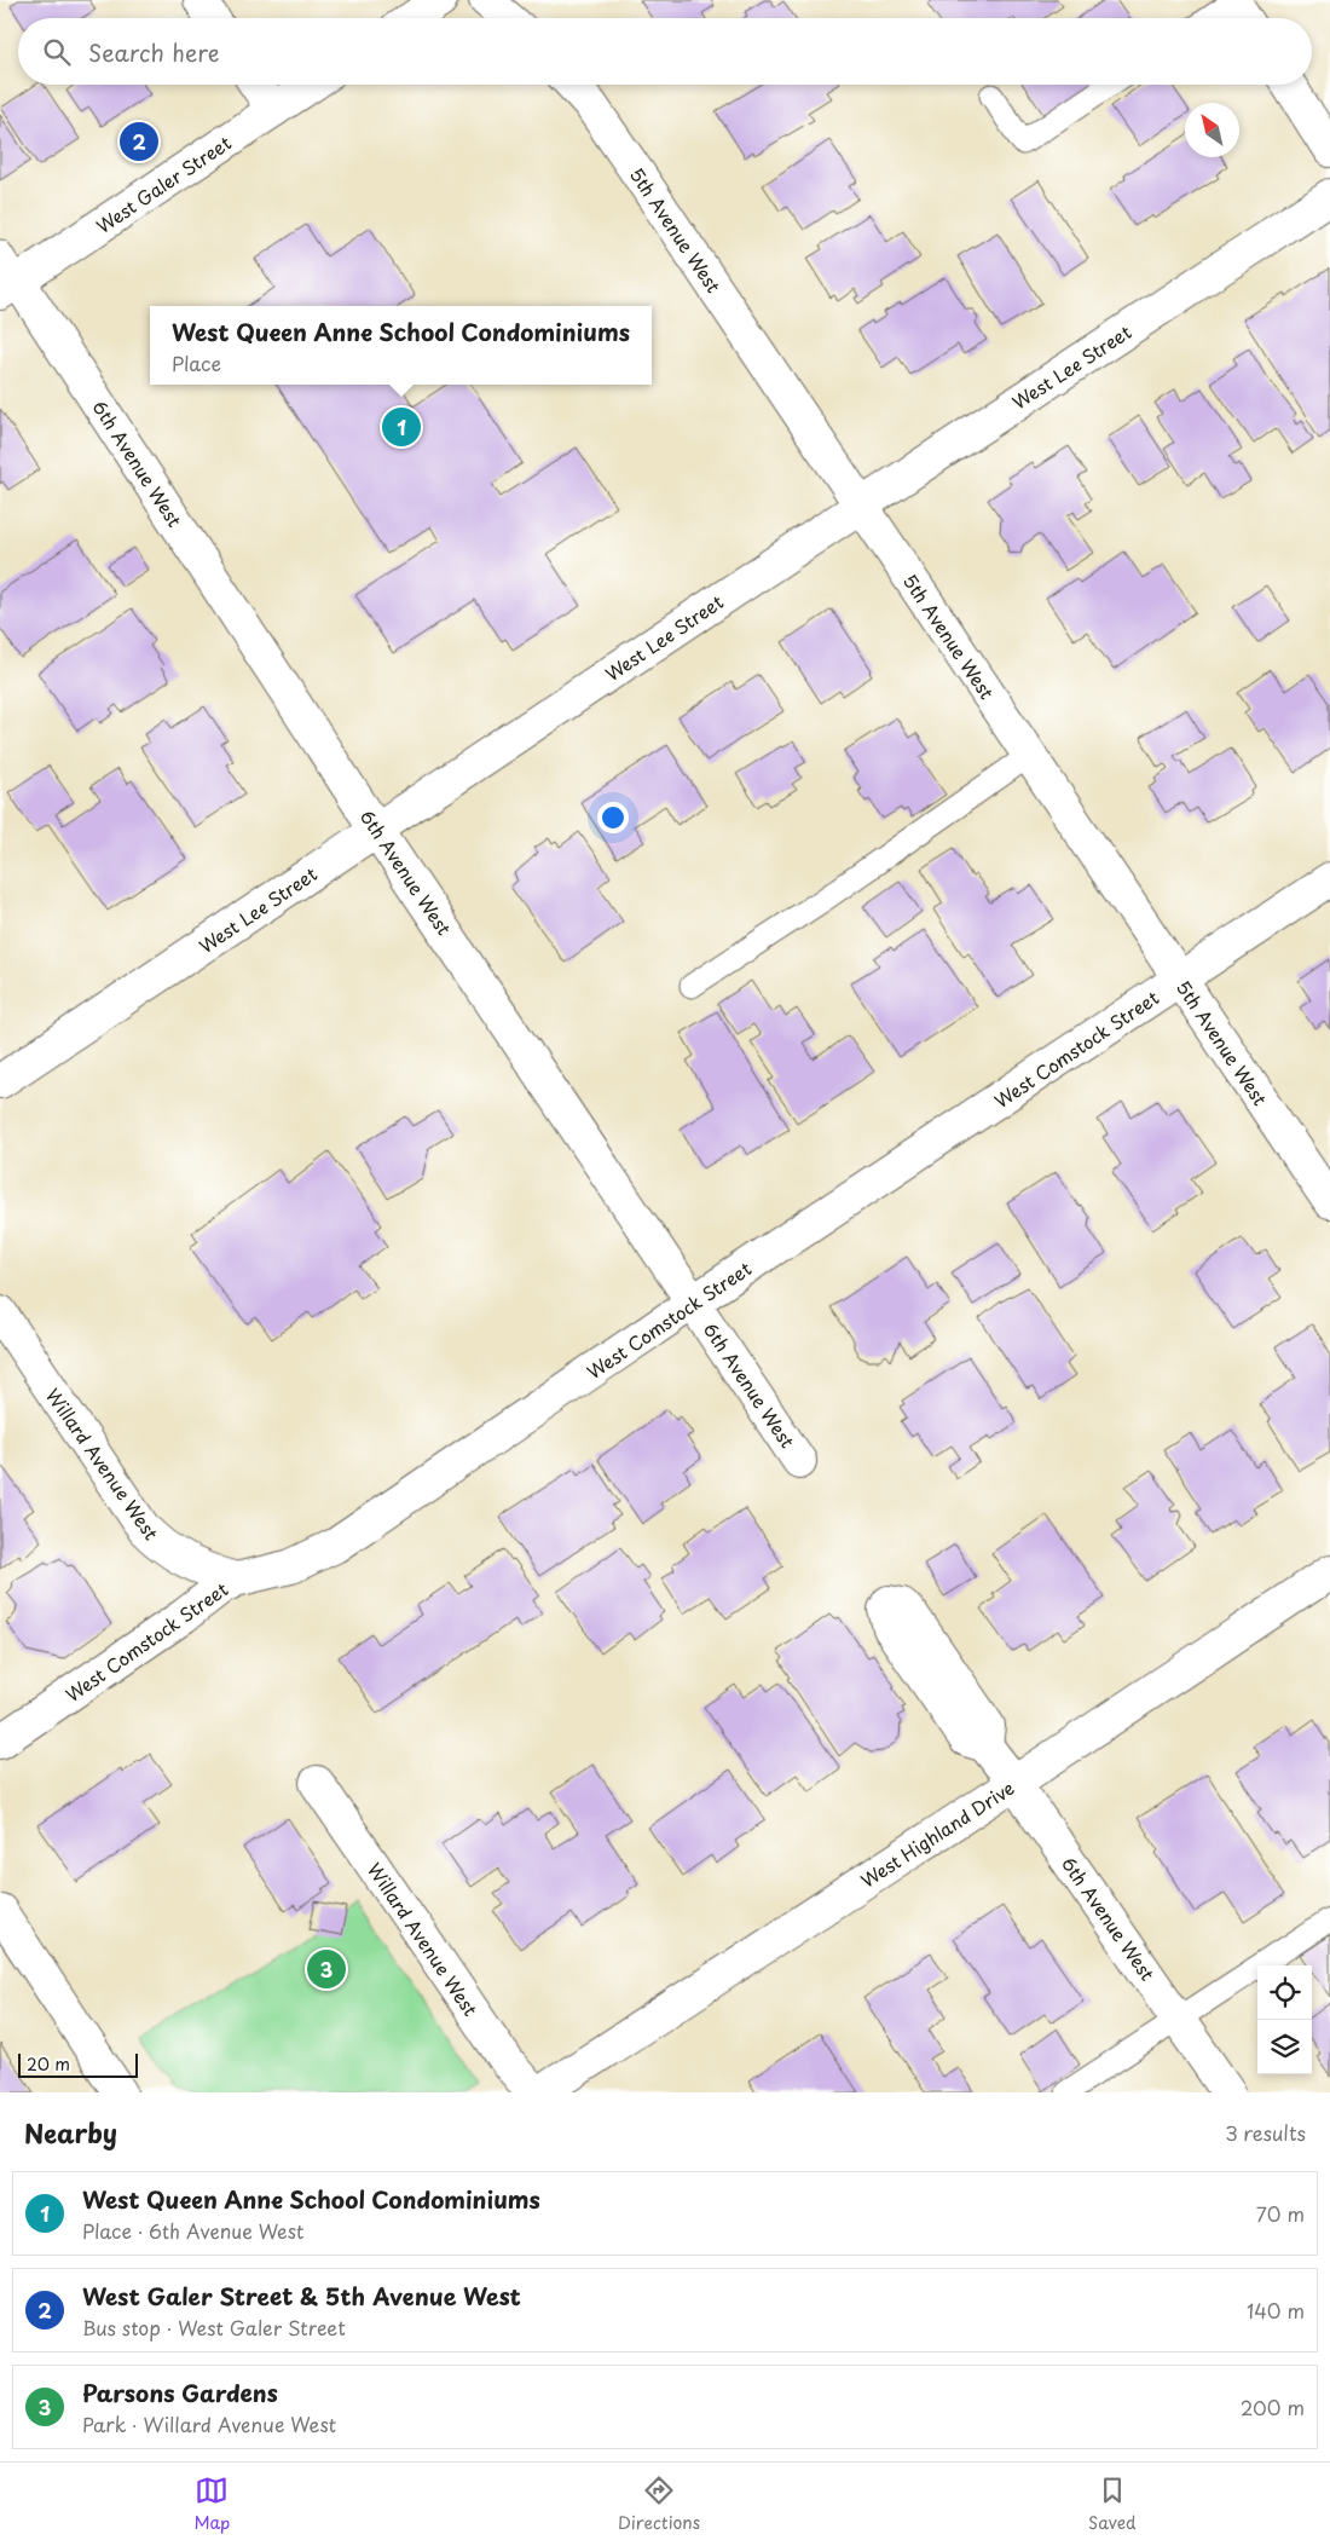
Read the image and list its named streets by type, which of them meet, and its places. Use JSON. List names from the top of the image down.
{
  "streets": {
    "street": [
      "West Galer Street",
      "5th Avenue West",
      "West Lee Street",
      "6th Avenue West",
      "West Comstock Street",
      "Willard Avenue West",
      "West Highland Drive"
    ]
  },
  "crossings": [
    ["West Galer Street", "6th Avenue West"],
    ["5th Avenue West", "West Lee Street"],
    ["5th Avenue West", "West Comstock Street"],
    ["West Lee Street", "6th Avenue West"],
    ["6th Avenue West", "West Comstock Street"],
    ["6th Avenue West", "West Highland Drive"],
    ["West Comstock Street", "Willard Avenue West"]
  ],
  "scale_bar": "20 m",
  "north": "top left",
  "page": {
    "search": "Search here",
    "pins": ["2", "1", "3"],
    "popup": ["West Queen Anne School Condominiums", "Place"],
    "scale": "20 m",
    "heading": ["Nearby", "3 results"],
    "list": [
      {
        "mark": "1",
        "name": "West Queen Anne School Condominiums",
        "note": "Place · 6th Avenue West",
        "value": "70 m"
      },
      {
        "mark": "2",
        "name": "West Galer Street & 5th Avenue West",
        "note": "Bus stop · West Galer Street",
        "value": "140 m"
      },
      {
        "mark": "3",
        "name": "Parsons Gardens",
        "note": "Park · Willard Avenue West",
        "value": "200 m"
      }
    ],
    "nav": ["Map", "Directions", "Saved"]
  }
}
